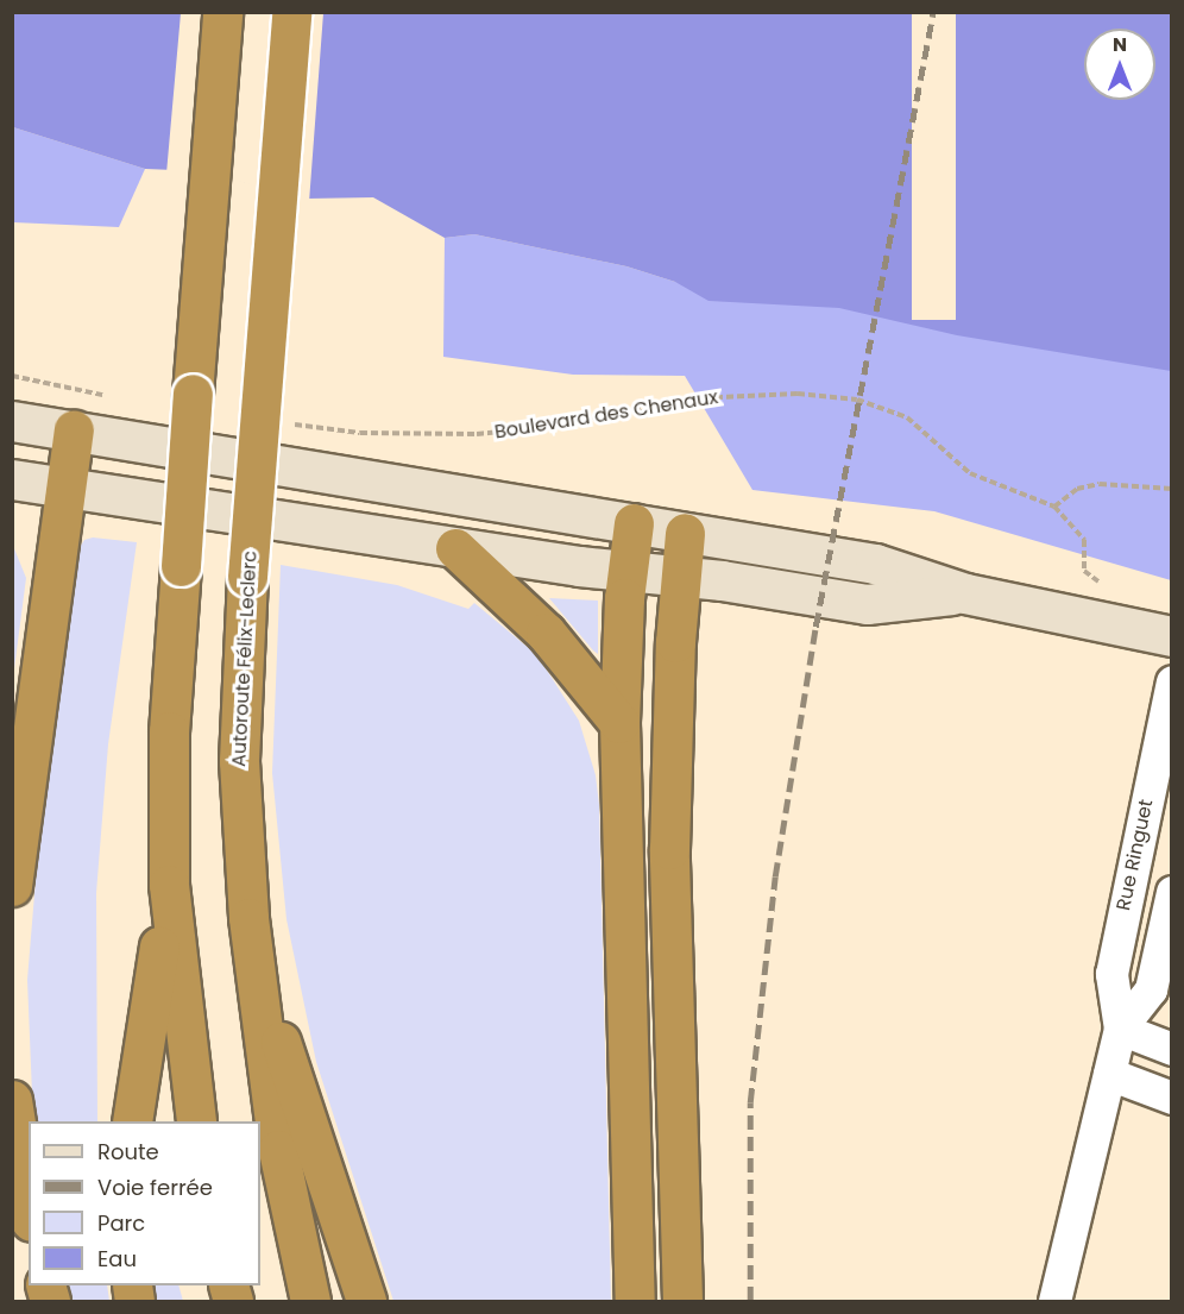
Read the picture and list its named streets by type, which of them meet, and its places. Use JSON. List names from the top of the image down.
{
  "streets": {
    "highway": ["Autoroute Félix-Leclerc"],
    "street": ["Rue Ringuet"],
    "path": ["Boulevard des Chenaux"]
  },
  "legend": [
    "Route",
    "Voie ferrée",
    "Parc",
    "Eau"
  ],
  "north": "top"
}
